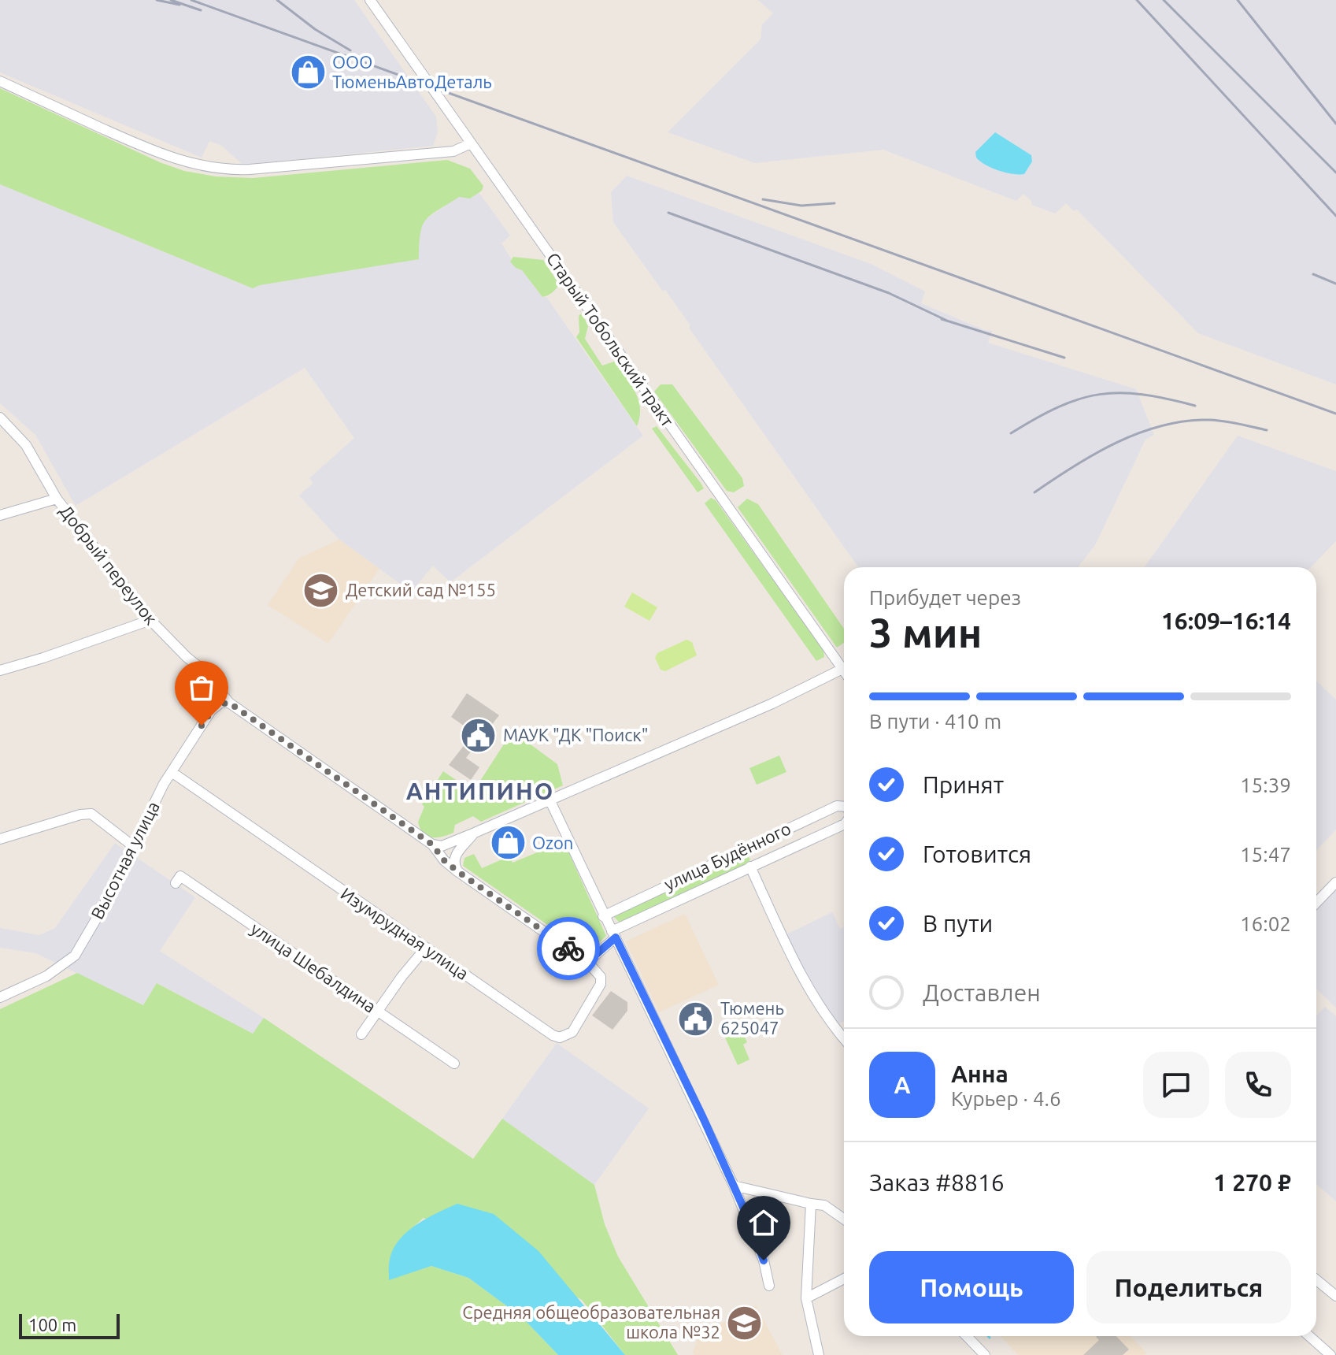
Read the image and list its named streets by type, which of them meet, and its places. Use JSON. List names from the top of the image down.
{
  "streets": {
    "street": [
      "Старый Тобольский тракт",
      "Добрый переулок",
      "улица Будённого",
      "Высотная улица",
      "Изумрудная улица",
      "улица Шебалдина"
    ]
  },
  "crossings": [
    ["Добрый переулок", "Высотная улица"],
    ["улица Будённого", "Изумрудная улица"],
    ["Высотная улица", "Изумрудная улица"]
  ],
  "districts": ["АНТИПИНО"],
  "places": {
    "shop": ["ООО ТюменьАвтоДеталь", "Ozon"],
    "school or university": ["Детский сад №155", "Средняя общеобразовательная школа №32"],
    "public building": ["МАУК \"ДК \"Поиск\"", "Тюмень 625047"]
  },
  "scale_bar": "100 m",
  "page": {
    "heading": ["3 мин", "Прибудет через", "16:09–16:14"],
    "panel": [
      "Анна",
      "Курьер · 4.6",
      "Заказ #8816",
      "1 270 ₽"
    ],
    "bar": "В пути · 410 m",
    "list": [
      ["Принят", "15:39"],
      ["Готовится", "15:47"],
      ["В пути", "16:02"],
      "Доставлен"
    ],
    "round": "А",
    "buttons": ["Помощь", "Поделиться"],
    "scale": "100 m"
  }
}
